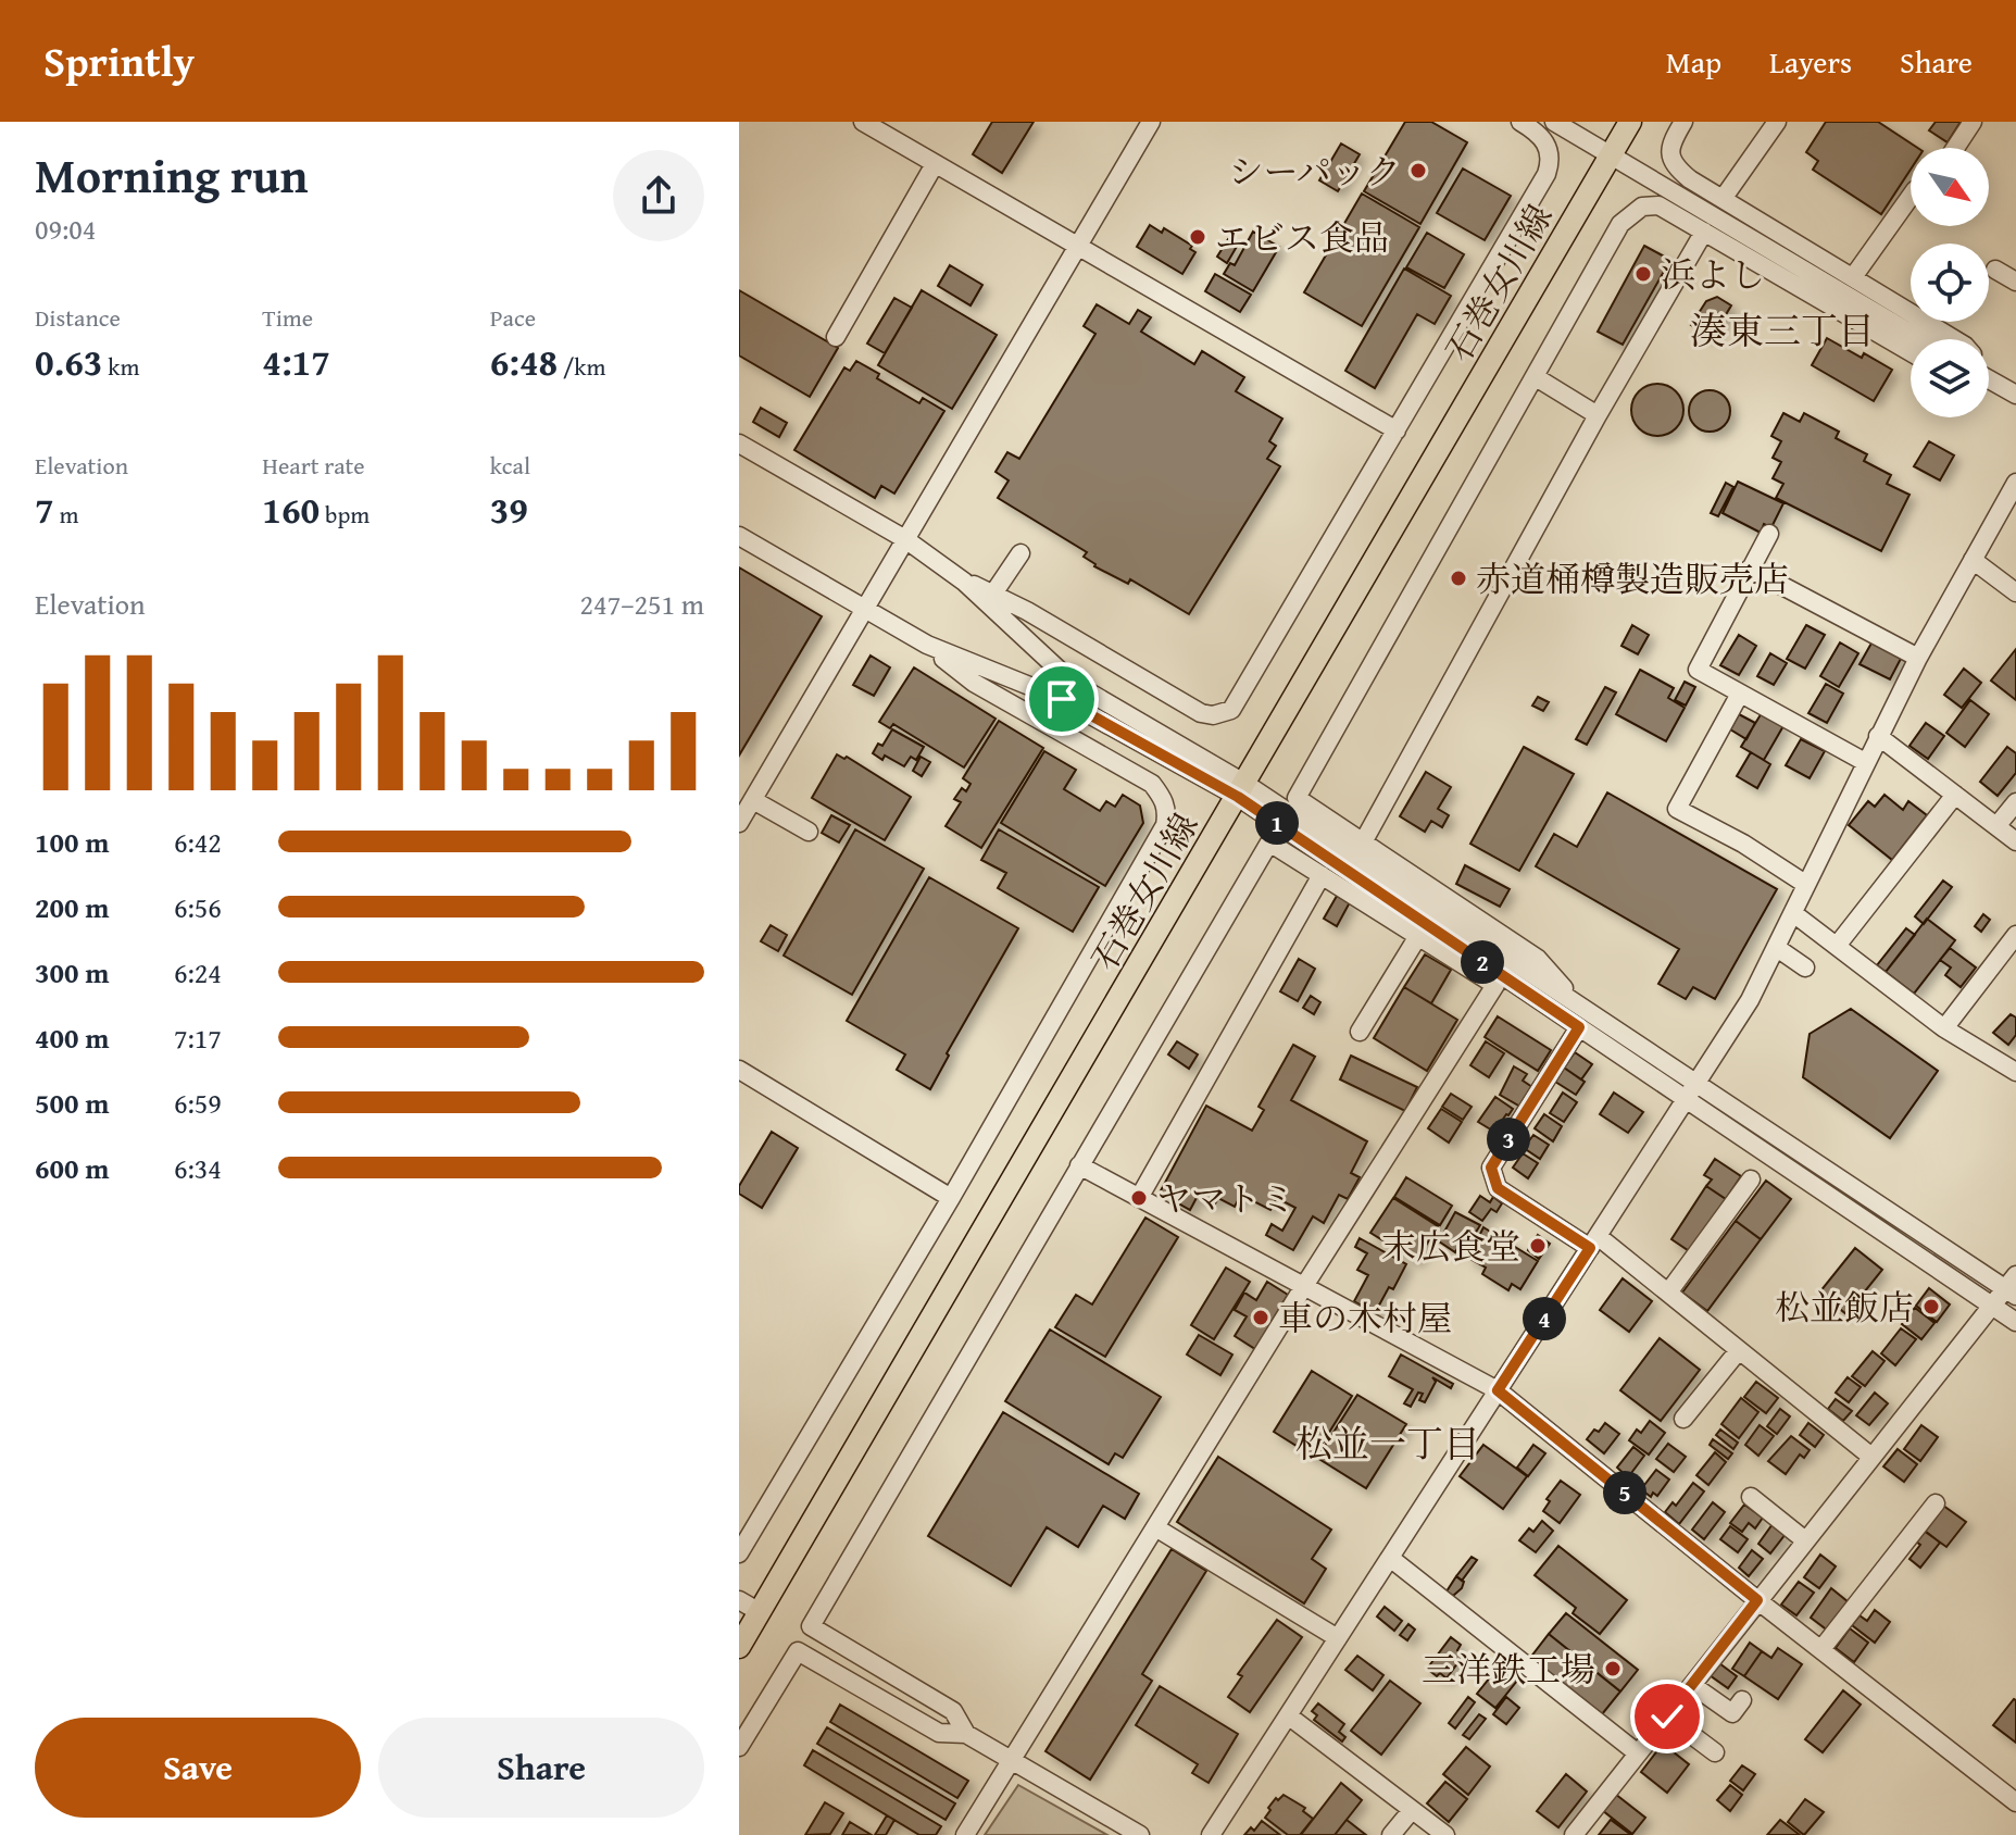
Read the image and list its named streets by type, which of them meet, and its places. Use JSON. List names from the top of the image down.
{
  "streets": {
    "main road": ["石巻女川線"]
  },
  "districts": ["湊東三丁目", "松並一丁目"],
  "places": [
    "シーパック",
    "エビス食品",
    "浜よし",
    "赤道桶樽製造販売店",
    "ヤマトミ",
    "末広食堂",
    "松並飯店",
    "車の木村屋",
    "三洋鉄工場"
  ],
  "north": "bottom right",
  "page": {
    "header": "Sprintly",
    "nav": ["Map", "Layers", "Share"],
    "heading": ["Morning run", "09:04"],
    "stats": [
      ["Distance", "0.63 km"],
      ["Time", "4:17"],
      ["Pace", "6:48 /km"],
      ["Elevation", "7 m"],
      ["Heart rate", "160 bpm"],
      ["kcal", "39"]
    ],
    "chart": ["Elevation", "247–251 m"],
    "pins": [
      "1",
      "2",
      "3",
      "4",
      "5"
    ],
    "list": [
      {
        "name": "100 m",
        "note": "6:42"
      },
      {
        "name": "200 m",
        "note": "6:56"
      },
      {
        "name": "300 m",
        "note": "6:24"
      },
      {
        "name": "400 m",
        "note": "7:17"
      },
      {
        "name": "500 m",
        "note": "6:59"
      },
      {
        "name": "600 m",
        "note": "6:34"
      }
    ],
    "buttons": ["Save", "Share"]
  }
}
